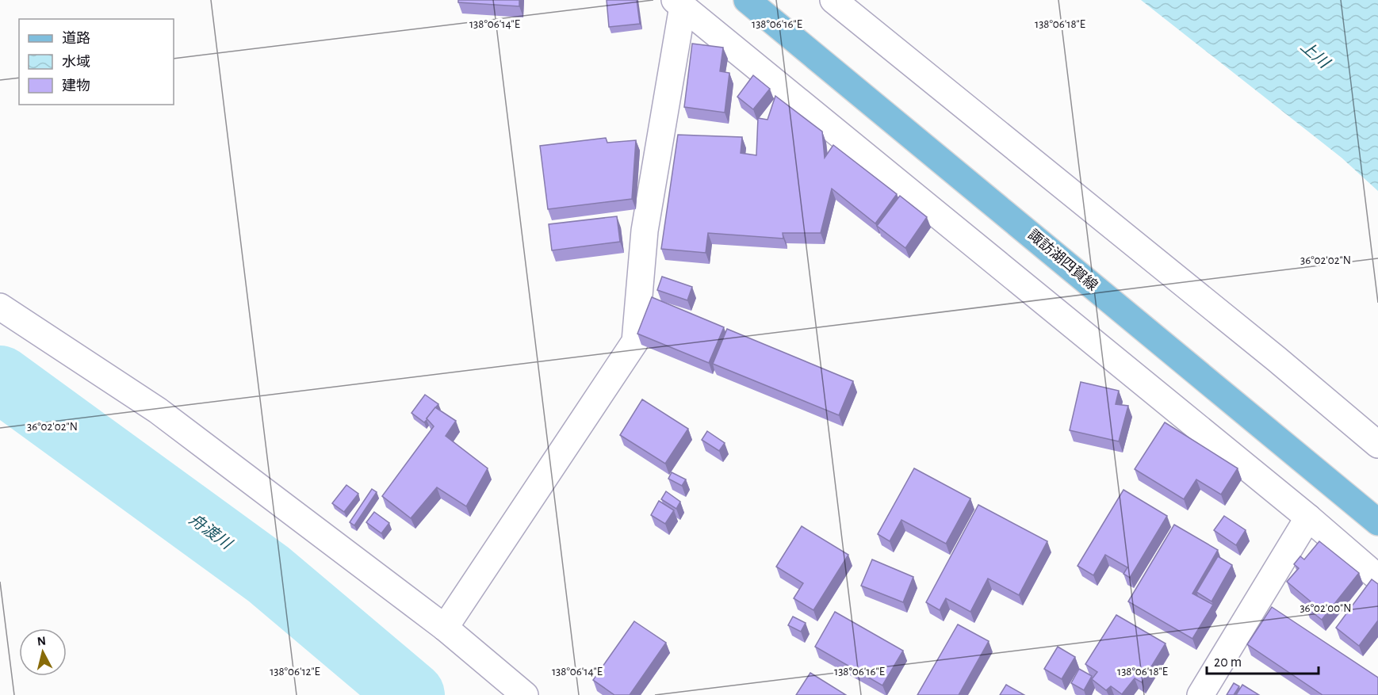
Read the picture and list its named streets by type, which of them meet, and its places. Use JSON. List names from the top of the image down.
{
  "streets": {
    "main road": ["諏訪湖四賀線"]
  },
  "water": ["上川", "舟渡川"],
  "legend": ["道路", "水域", "建物"],
  "scale_bar": "20 m",
  "north": "top",
  "coordinates": [
    "138°06'14\"E",
    "138°06'16\"E",
    "138°06'18\"E",
    "36°02'02\"N",
    "36°02'00\"N",
    "138°06'12\"E"
  ]
}
